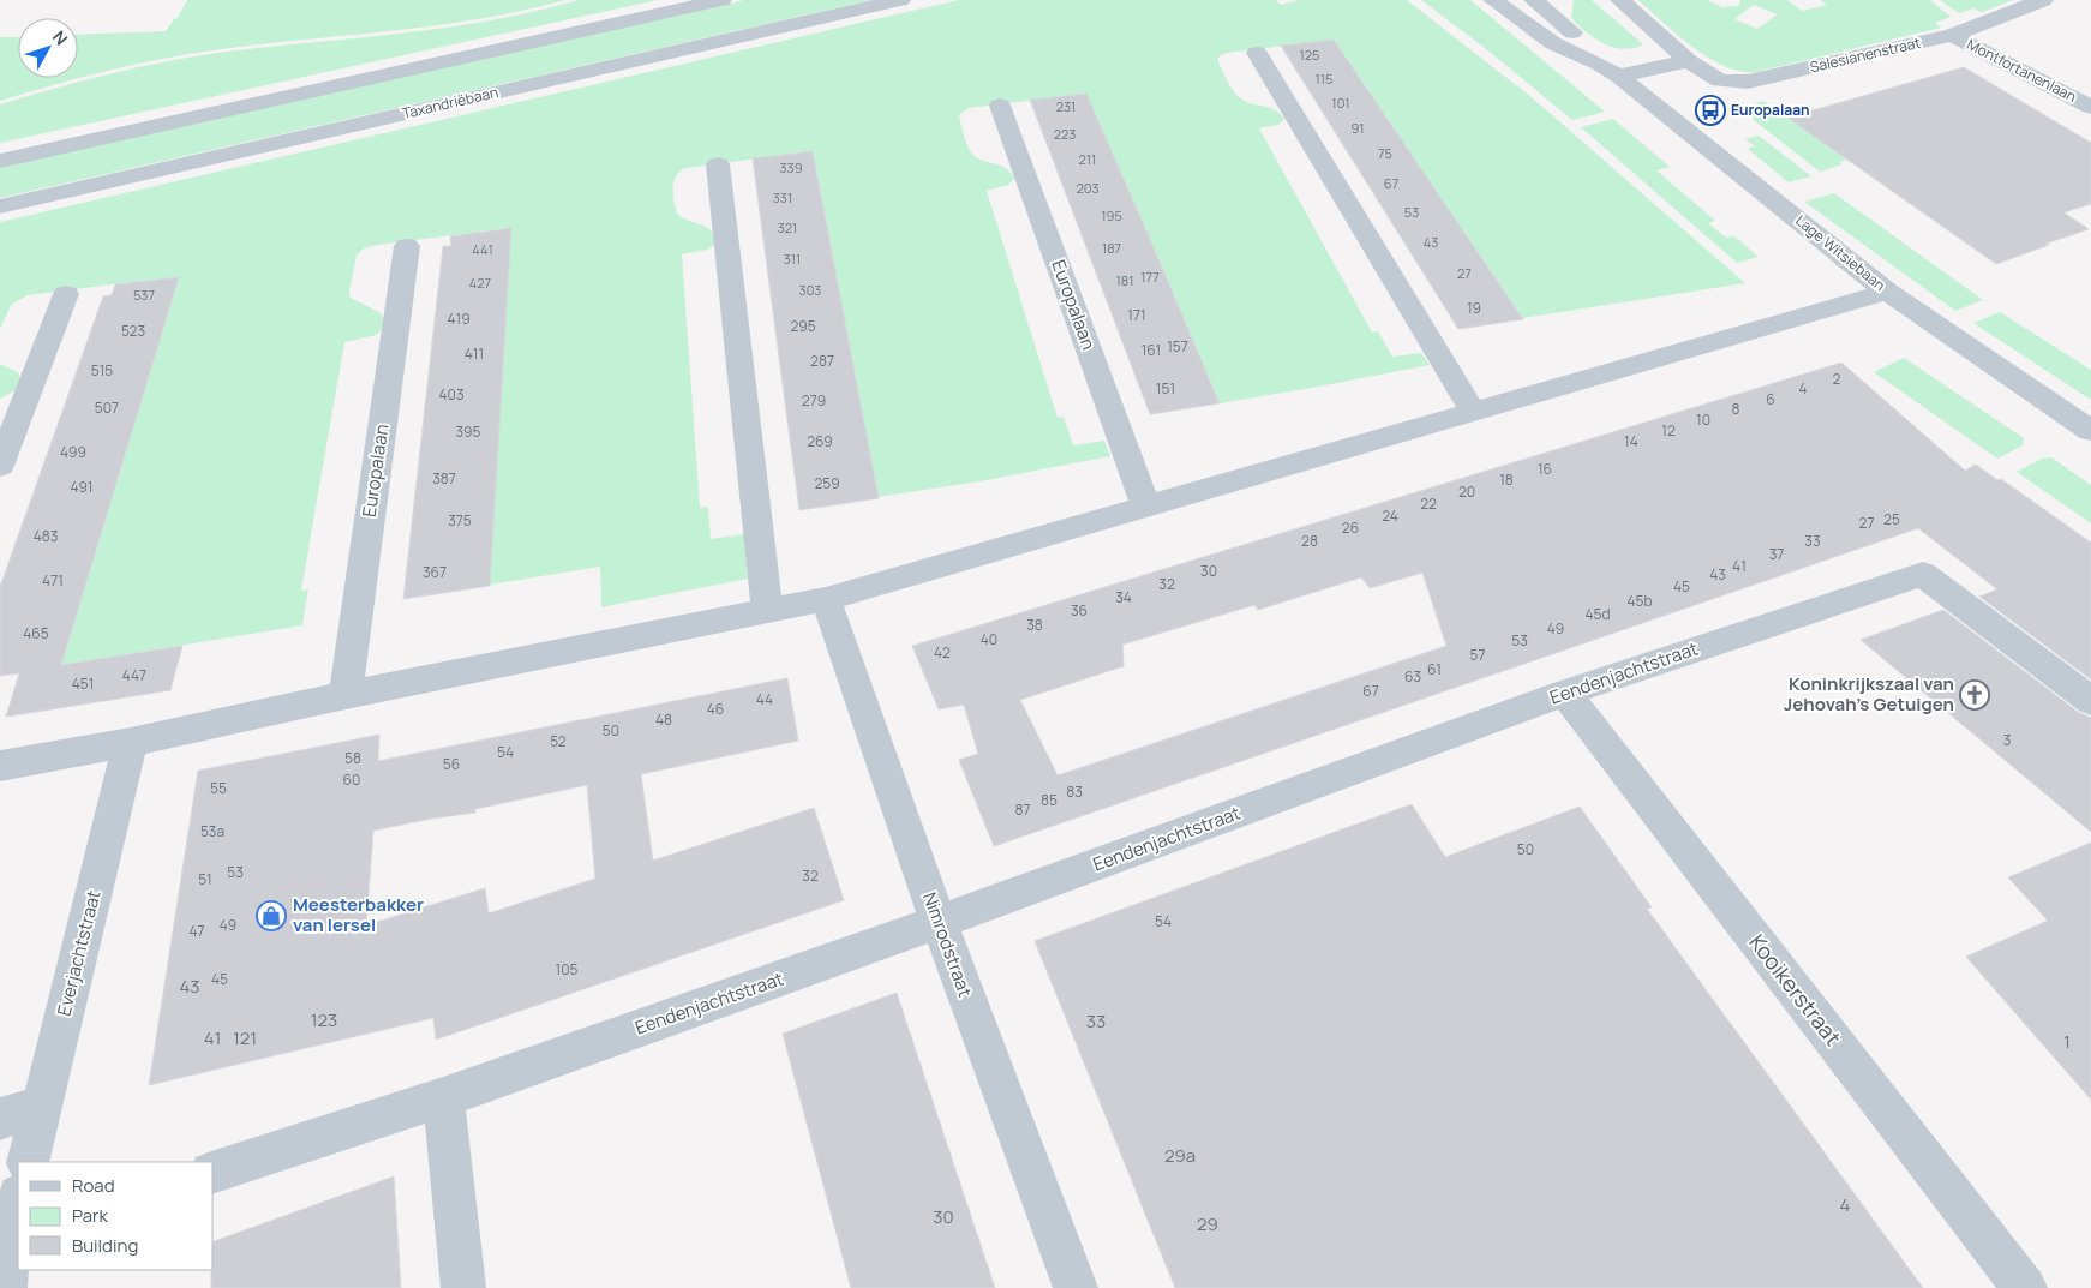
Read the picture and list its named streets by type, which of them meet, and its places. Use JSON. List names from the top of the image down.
{
  "streets": {
    "street": [
      "Salesianenstraat",
      "Montfortanenlaan",
      "Taxandriëbaan",
      "Lage Witsiebaan",
      "Europalaan",
      "Eendenjachtstraat",
      "Nimrodstraat",
      "Everjachtstraat",
      "Kooikerstraat"
    ]
  },
  "crossings": [
    ["Salesianenstraat", "Montfortanenlaan"],
    ["Eendenjachtstraat", "Nimrodstraat"],
    ["Eendenjachtstraat", "Kooikerstraat"]
  ],
  "places": {
    "bus stop": ["Europalaan"],
    "church": ["Koninkrijkszaal van Jehovah's Getuigen"],
    "shop": ["Meesterbakker van Iersel"]
  },
  "house_numbers": [
    "125",
    "115",
    "101",
    "231",
    "91",
    "223",
    "75",
    "211",
    "339",
    "67",
    "203",
    "331",
    "53",
    "195",
    "321",
    "43",
    "187",
    "441",
    "311",
    "27",
    "177",
    "181",
    "427",
    "303",
    "537",
    "19",
    "171",
    "419",
    "295",
    "523",
    "157",
    "161",
    "411",
    "287",
    "515",
    "2",
    "151",
    "4",
    "403",
    "6",
    "279",
    "507",
    "8",
    "10",
    "12",
    "395",
    "269",
    "14",
    "499",
    "16",
    "387",
    "18",
    "259",
    "491",
    "20",
    "22",
    "24",
    "25",
    "375",
    "27",
    "26",
    "483",
    "28",
    "33",
    "37",
    "41",
    "30",
    "367",
    "43",
    "471",
    "32",
    "45",
    "34",
    "45b",
    "36",
    "45d",
    "38",
    "49",
    "465",
    "40",
    "53",
    "42",
    "57",
    "61",
    "447",
    "63",
    "451",
    "67",
    "44",
    "46",
    "48",
    "50",
    "3",
    "52",
    "54",
    "58",
    "56",
    "60",
    "55",
    "83",
    "85",
    "87",
    "53a",
    "50",
    "53",
    "32",
    "51",
    "54",
    "49",
    "47",
    "105",
    "45",
    "43",
    "123",
    "33",
    "41",
    "121",
    "1",
    "29a",
    "4",
    "30",
    "29"
  ],
  "legend": ["Road", "Park", "Building"],
  "north": "top right"
}
